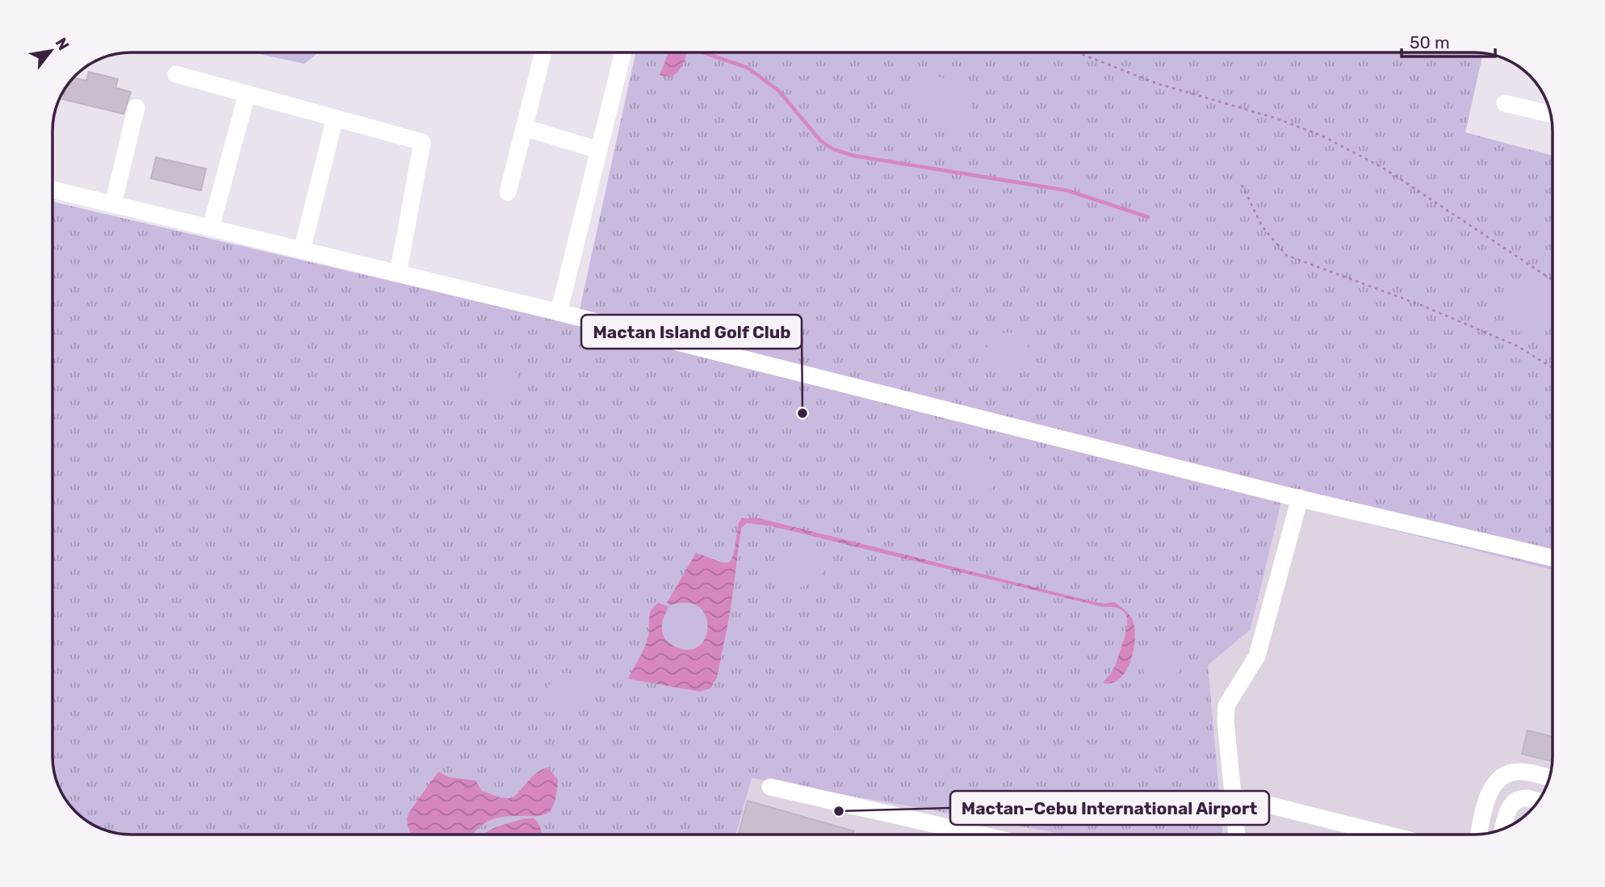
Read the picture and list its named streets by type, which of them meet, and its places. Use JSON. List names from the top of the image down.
{
  "places": ["Mactan Island Golf Club", "Mactan–Cebu International Airport"],
  "scale_bar": "50 m",
  "north": "top right"
}
